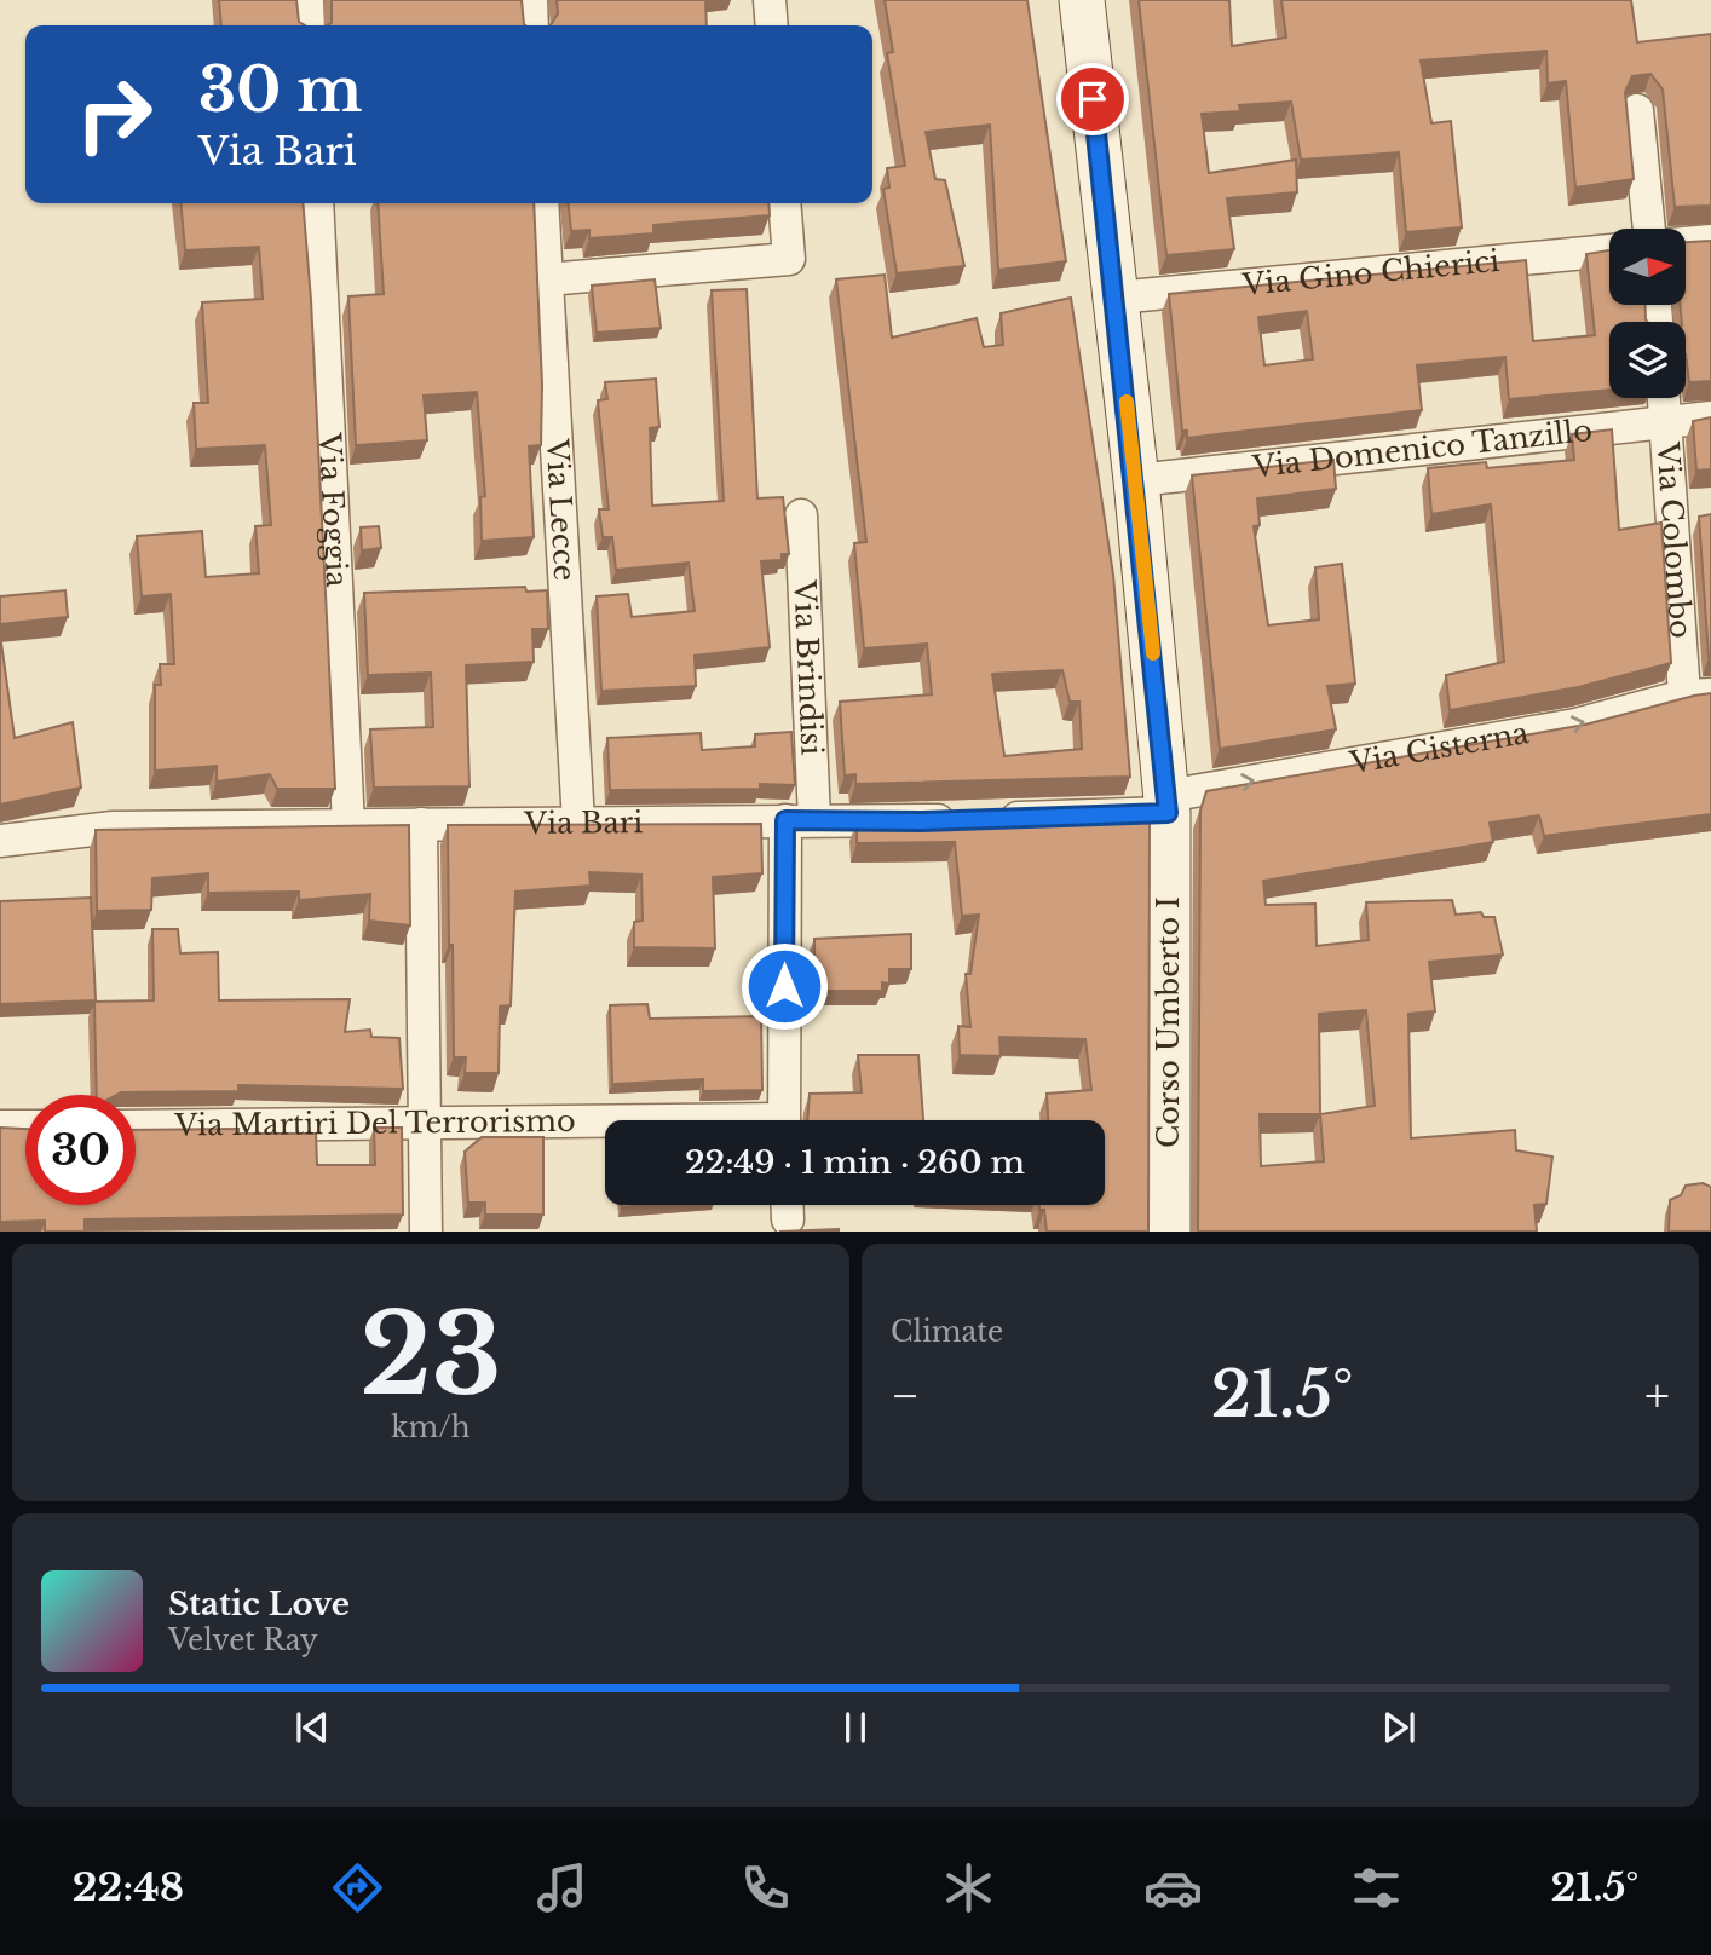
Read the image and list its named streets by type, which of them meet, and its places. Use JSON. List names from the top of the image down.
{
  "streets": {
    "main road": ["Corso Umberto I"],
    "street": [
      "Via Gino Chierici",
      "Via Domenico Tanzillo",
      "Via Lecce",
      "Via Foggia",
      "Via Colombo",
      "Via Brindisi",
      "Via Cisterna",
      "Via Bari",
      "Via Martiri Del Terrorismo"
    ]
  },
  "crossings": [
    ["Via Gino Chierici", "Corso Umberto I"],
    ["Via Domenico Tanzillo", "Via Colombo"],
    ["Via Domenico Tanzillo", "Corso Umberto I"],
    ["Via Lecce", "Via Bari"],
    ["Via Foggia", "Via Bari"],
    ["Via Colombo", "Via Cisterna"],
    ["Via Brindisi", "Via Bari"],
    ["Via Cisterna", "Via Bari"],
    ["Via Cisterna", "Corso Umberto I"],
    ["Via Bari", "Corso Umberto I"]
  ],
  "one_way": ["Via Cisterna"],
  "north": "right",
  "page": {
    "turn": ["30 m", "Via Bari"],
    "limit": "30",
    "trip": "22:49 · 1 min · 260 m",
    "tile": [
      ["23", "km/h"],
      "Climate"
    ],
    "heat": ["−", "21.5°", "+"],
    "song": ["Static Love", "Velvet Ray"],
    "tabs": ["22:48", "21.5°"]
  }
}
